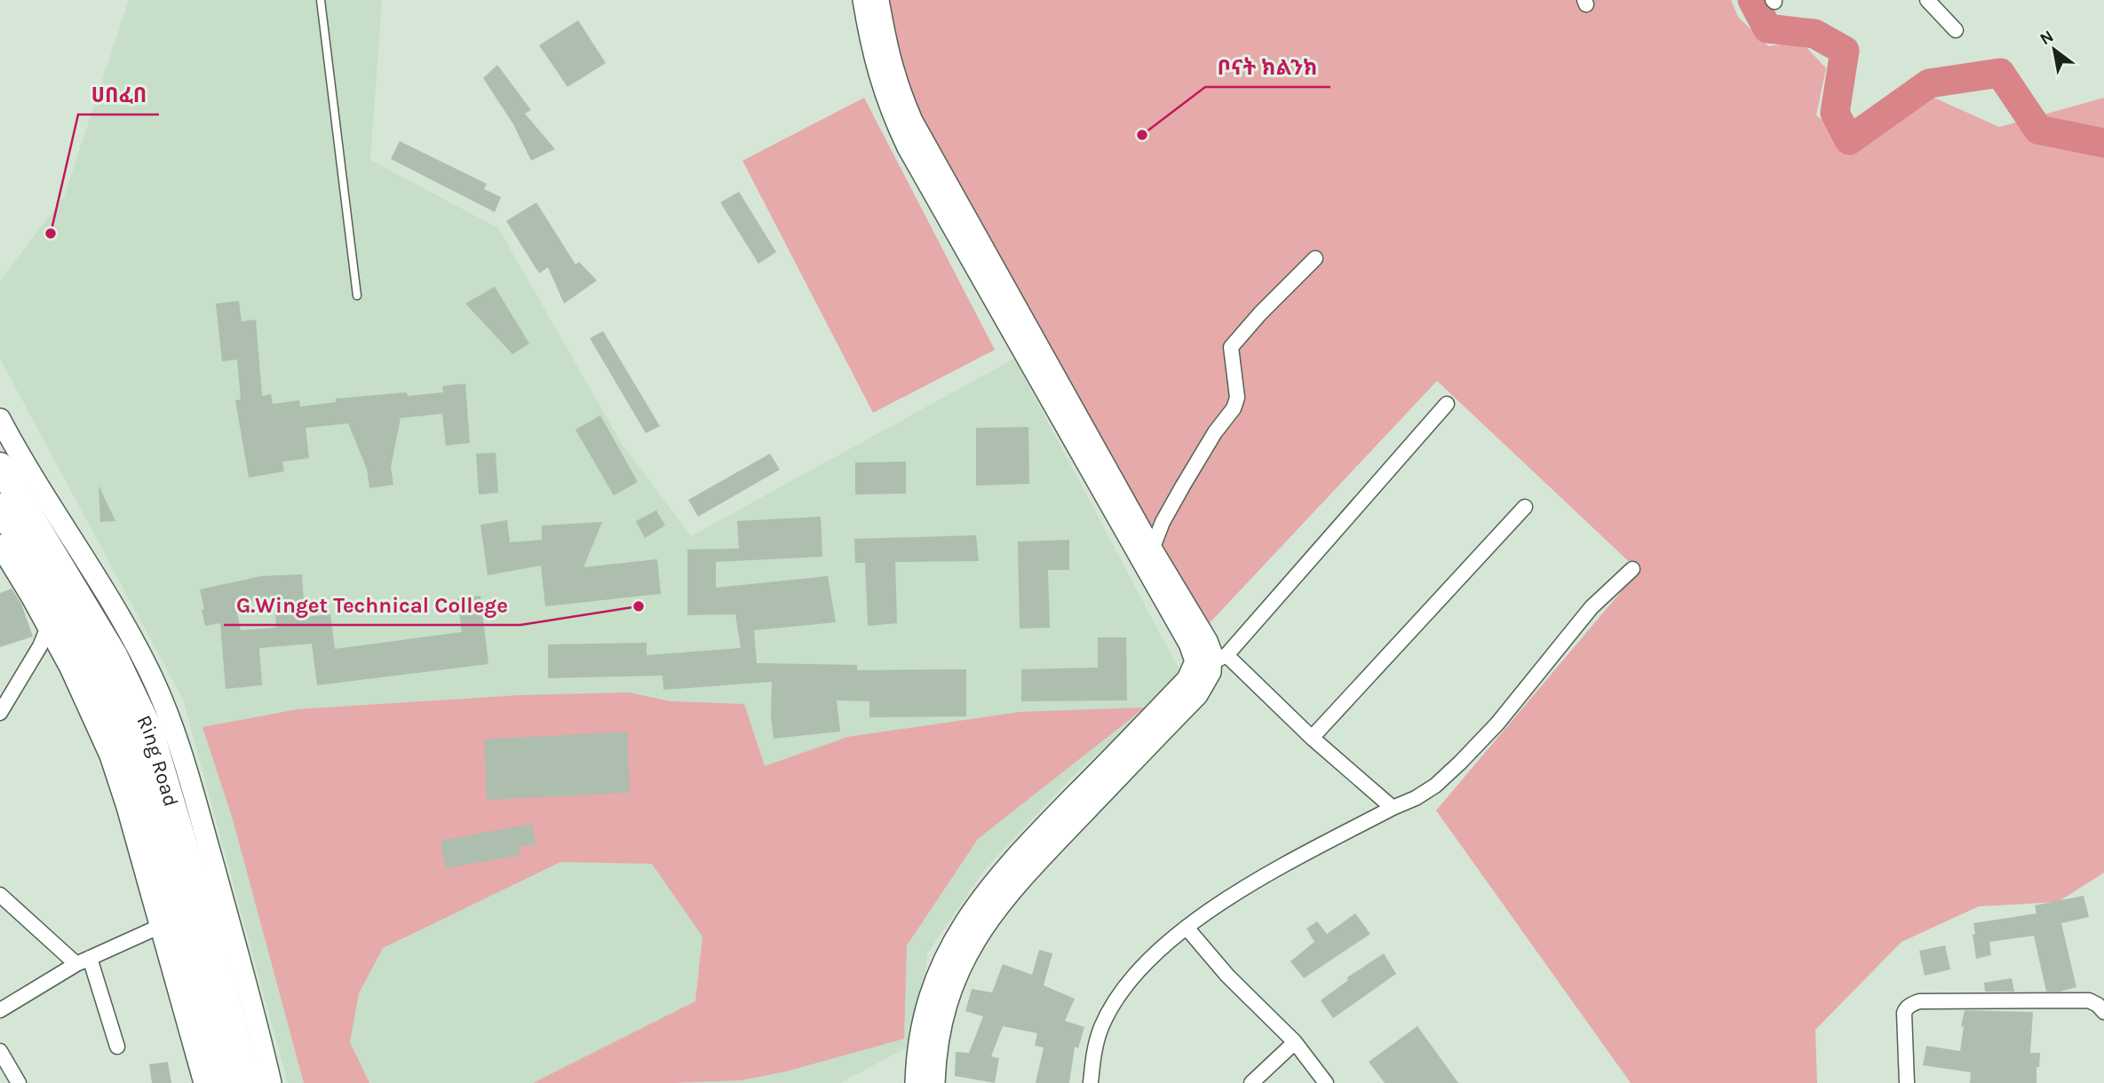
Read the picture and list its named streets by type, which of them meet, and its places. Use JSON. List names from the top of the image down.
{
  "streets": {
    "highway": ["Ring Road"]
  },
  "places": ["ቦናት ክልንክ", "ሀበፈበ", "G.Winget Technical College"],
  "north": "top left"
}
